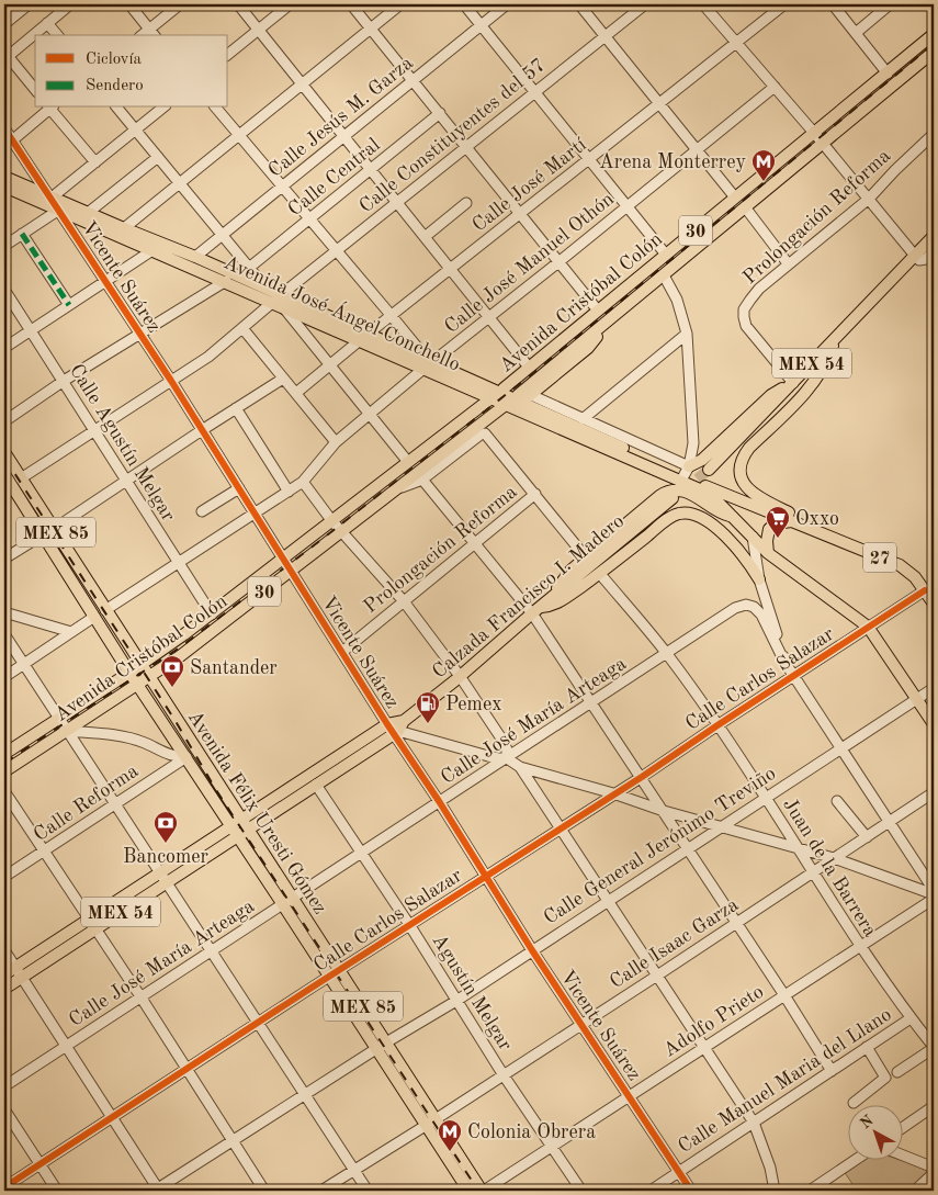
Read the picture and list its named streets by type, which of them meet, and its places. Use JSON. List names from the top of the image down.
{
  "streets": {
    "main road": [
      "30",
      "Avenida Cristóbal Colón",
      "Avenida José Ángel Conchello",
      "MEX 54",
      "MEX 85",
      "27",
      "Calzada Francisco I. Madero",
      "Avenida Félix Uresti Gómez"
    ],
    "street": [
      "Calle Jesús M. Garza",
      "Calle Constituyentes del 57",
      "Calle Central",
      "Calle José Martí",
      "Prolongación Reforma",
      "Calle José Manuel Othón",
      "Vicente Suárez",
      "Calle Agustín Melgar",
      "Calle Carlos Salazar",
      "Calle José María Arteaga",
      "Calle Reforma",
      "Calle General Jerónimo Treviño",
      "Juan de la Barrera",
      "Calle Isaac Garza",
      "Agustín Melgar",
      "Adolfo Prieto",
      "Calle Manuel Maria del Llano"
    ]
  },
  "crossings": [
    ["Calle Jesús M. Garza", "Avenida José Ángel Conchello"],
    ["Calle Constituyentes del 57", "Vicente Suárez"],
    ["Calle Constituyentes del 57", "Avenida José Ángel Conchello"],
    ["Calle Constituyentes del 57", "Calle Agustín Melgar"],
    ["Calle Constituyentes del 57", "Avenida Félix Uresti Gómez"],
    ["Calle José Martí", "Avenida José Ángel Conchello"],
    ["Prolongación Reforma", "Vicente Suárez"],
    ["Prolongación Reforma", "MEX 54"],
    ["Calle José Manuel Othón", "Vicente Suárez"],
    ["Calle José Manuel Othón", "Avenida José Ángel Conchello"],
    ["Calle José Manuel Othón", "Calle Agustín Melgar"],
    ["Calle José Manuel Othón", "Avenida Félix Uresti Gómez"],
    ["Vicente Suárez", "Avenida Cristóbal Colón"],
    ["Vicente Suárez", "Avenida José Ángel Conchello"],
    ["Vicente Suárez", "Calzada Francisco I. Madero"],
    ["Vicente Suárez", "Calle Carlos Salazar"],
    ["Vicente Suárez", "Calle José María Arteaga"],
    ["Vicente Suárez", "Calle General Jerónimo Treviño"],
    ["Vicente Suárez", "Calle Isaac Garza"],
    ["Vicente Suárez", "Adolfo Prieto"],
    ["Vicente Suárez", "Calle Manuel Maria del Llano"],
    ["Avenida Cristóbal Colón", "Avenida José Ángel Conchello"],
    ["Avenida Cristóbal Colón", "Calle Agustín Melgar"],
    ["Avenida Cristóbal Colón", "Avenida Félix Uresti Gómez"],
    ["Avenida José Ángel Conchello", "27"],
    ["27", "Calle Carlos Salazar"],
    ["27", "Calle General Jerónimo Treviño"],
    ["Calzada Francisco I. Madero", "Avenida Félix Uresti Gómez"],
    ["Calzada Francisco I. Madero", "Agustín Melgar"],
    ["Calle Carlos Salazar", "Avenida Félix Uresti Gómez"],
    ["Calle Carlos Salazar", "Juan de la Barrera"],
    ["Calle Carlos Salazar", "Agustín Melgar"],
    ["Calle José María Arteaga", "Avenida Félix Uresti Gómez"],
    ["Calle José María Arteaga", "Juan de la Barrera"],
    ["Calle José María Arteaga", "Agustín Melgar"],
    ["Calle Reforma", "Avenida Félix Uresti Gómez"],
    ["Avenida Félix Uresti Gómez", "Calle General Jerónimo Treviño"],
    ["Avenida Félix Uresti Gómez", "Calle Isaac Garza"],
    ["Avenida Félix Uresti Gómez", "Adolfo Prieto"],
    ["Calle General Jerónimo Treviño", "Juan de la Barrera"],
    ["Calle General Jerónimo Treviño", "Agustín Melgar"],
    ["Juan de la Barrera", "Calle Isaac Garza"],
    ["Juan de la Barrera", "Adolfo Prieto"],
    ["Juan de la Barrera", "Calle Manuel Maria del Llano"],
    ["Calle Isaac Garza", "Agustín Melgar"],
    ["Agustín Melgar", "Adolfo Prieto"]
  ],
  "places": {
    "metro station": ["Arena Monterrey", "Colonia Obrera"],
    "supermarket": ["Oxxo"],
    "bank": ["Santander", "Bancomer"],
    "fuel station": ["Pemex"]
  },
  "legend": ["Ciclovía", "Sendero"],
  "north": "top left"
}
